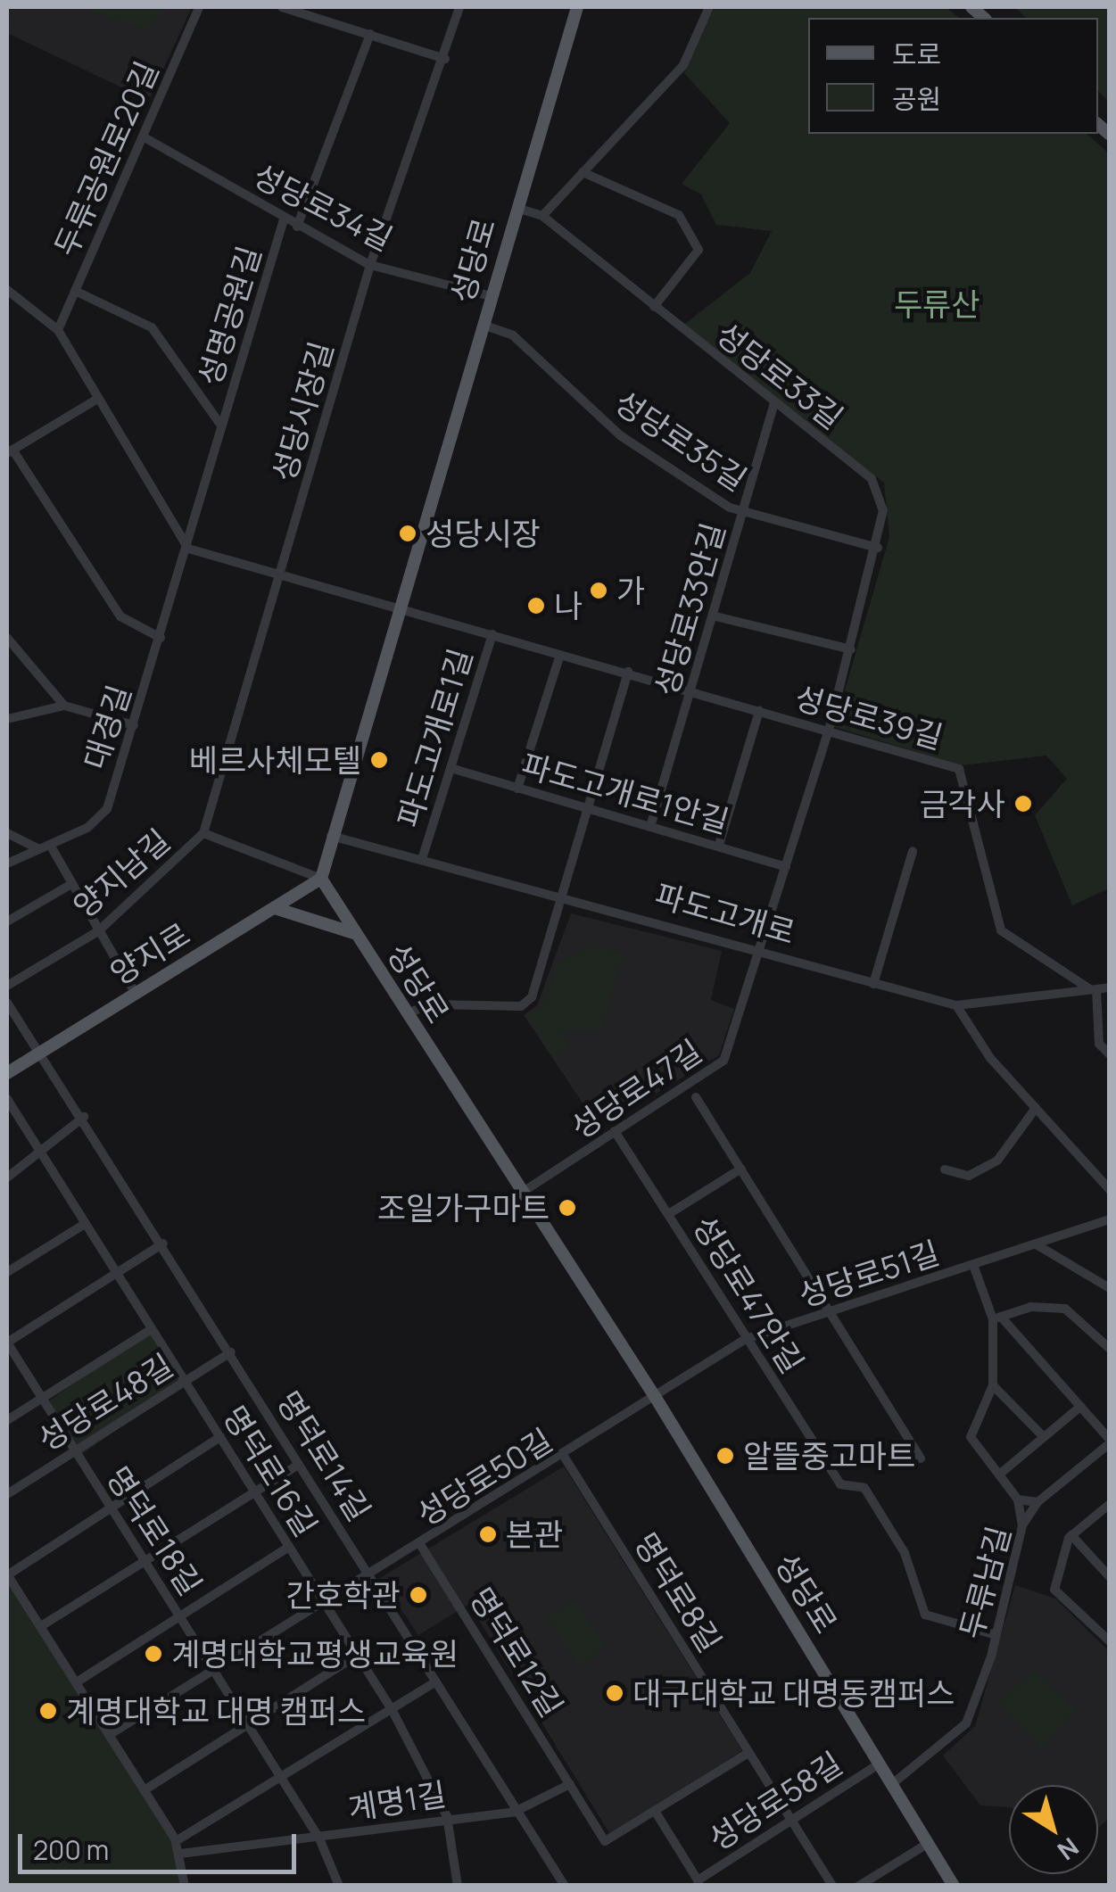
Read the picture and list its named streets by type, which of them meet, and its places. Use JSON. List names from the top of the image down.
{
  "streets": {
    "main road": ["성당로", "양지로"],
    "street": [
      "두류공원로20길",
      "성당로34길",
      "성명공원길",
      "성당로33길",
      "성당시장길",
      "성당로35길",
      "성당로33안길",
      "성당로39길",
      "대경길",
      "파도고개로1길",
      "파도고개로1안길",
      "양지남길",
      "파도고개로",
      "성당로47길",
      "성당로51길",
      "성당로47안길",
      "성당로48길",
      "명덕로14길",
      "명덕로16길",
      "성당로50길",
      "명덕로18길",
      "두류남길",
      "명덕로8길",
      "명덕로12길",
      "계명1길",
      "성당로58길"
    ]
  },
  "crossings": [
    ["두류공원로20길", "성당로34길"],
    ["두류공원로20길", "성명공원길"],
    ["성당로34길", "성당로"],
    ["성당로34길", "성명공원길"],
    ["성당로34길", "성당시장길"],
    ["성당로", "성당로33길"],
    ["성당로", "성당로35길"],
    ["성당로", "성당로39길"],
    ["성당로", "양지남길"],
    ["성당로", "파도고개로"],
    ["성당로", "양지로"],
    ["성당로", "성당로47길"],
    ["성당로", "성당로51길"],
    ["성당로", "성당로50길"],
    ["성당로", "두류남길"],
    ["성당로", "성당로58길"],
    ["성명공원길", "대경길"],
    ["성당로33길", "성당로35길"],
    ["성당로33길", "성당로33안길"],
    ["성당로33길", "성당로39길"],
    ["성당로33길", "파도고개로1안길"],
    ["성당로33길", "파도고개로"],
    ["성당로33길", "성당로47길"],
    ["성당시장길", "양지남길"],
    ["성당로35길", "성당로33안길"],
    ["성당로33안길", "성당로39길"],
    ["성당로33안길", "파도고개로1안길"],
    ["성당로39길", "파도고개로1길"],
    ["성당로39길", "파도고개로1안길"],
    ["성당로39길", "파도고개로"],
    ["파도고개로1길", "파도고개로1안길"],
    ["파도고개로1길", "파도고개로"],
    ["양지남길", "양지로"],
    ["파도고개로", "성당로47길"],
    ["양지로", "명덕로14길"],
    ["성당로47길", "성당로47안길"],
    ["성당로51길", "성당로47안길"],
    ["성당로51길", "성당로50길"],
    ["성당로47안길", "두류남길"],
    ["성당로48길", "명덕로14길"],
    ["성당로48길", "명덕로16길"],
    ["성당로48길", "명덕로18길"],
    ["명덕로14길", "성당로50길"],
    ["명덕로14길", "계명1길"],
    ["명덕로16길", "성당로50길"],
    ["명덕로16길", "계명1길"],
    ["성당로50길", "명덕로18길"],
    ["성당로50길", "명덕로8길"],
    ["성당로50길", "명덕로12길"],
    ["명덕로18길", "계명1길"],
    ["명덕로8길", "성당로58길"]
  ],
  "parks": ["두류산"],
  "places": [
    "성당시장",
    "가",
    "나",
    "베르사체모텔",
    "금각사",
    "조일가구마트",
    "알뜰중고마트",
    "본관",
    "간호학관",
    "계명대학교평생교육원",
    "대구대학교 대명동캠퍼스",
    "계명대학교 대명 캠퍼스"
  ],
  "legend": ["도로", "공원"],
  "scale_bar": "200 m",
  "north": "bottom right"
}
